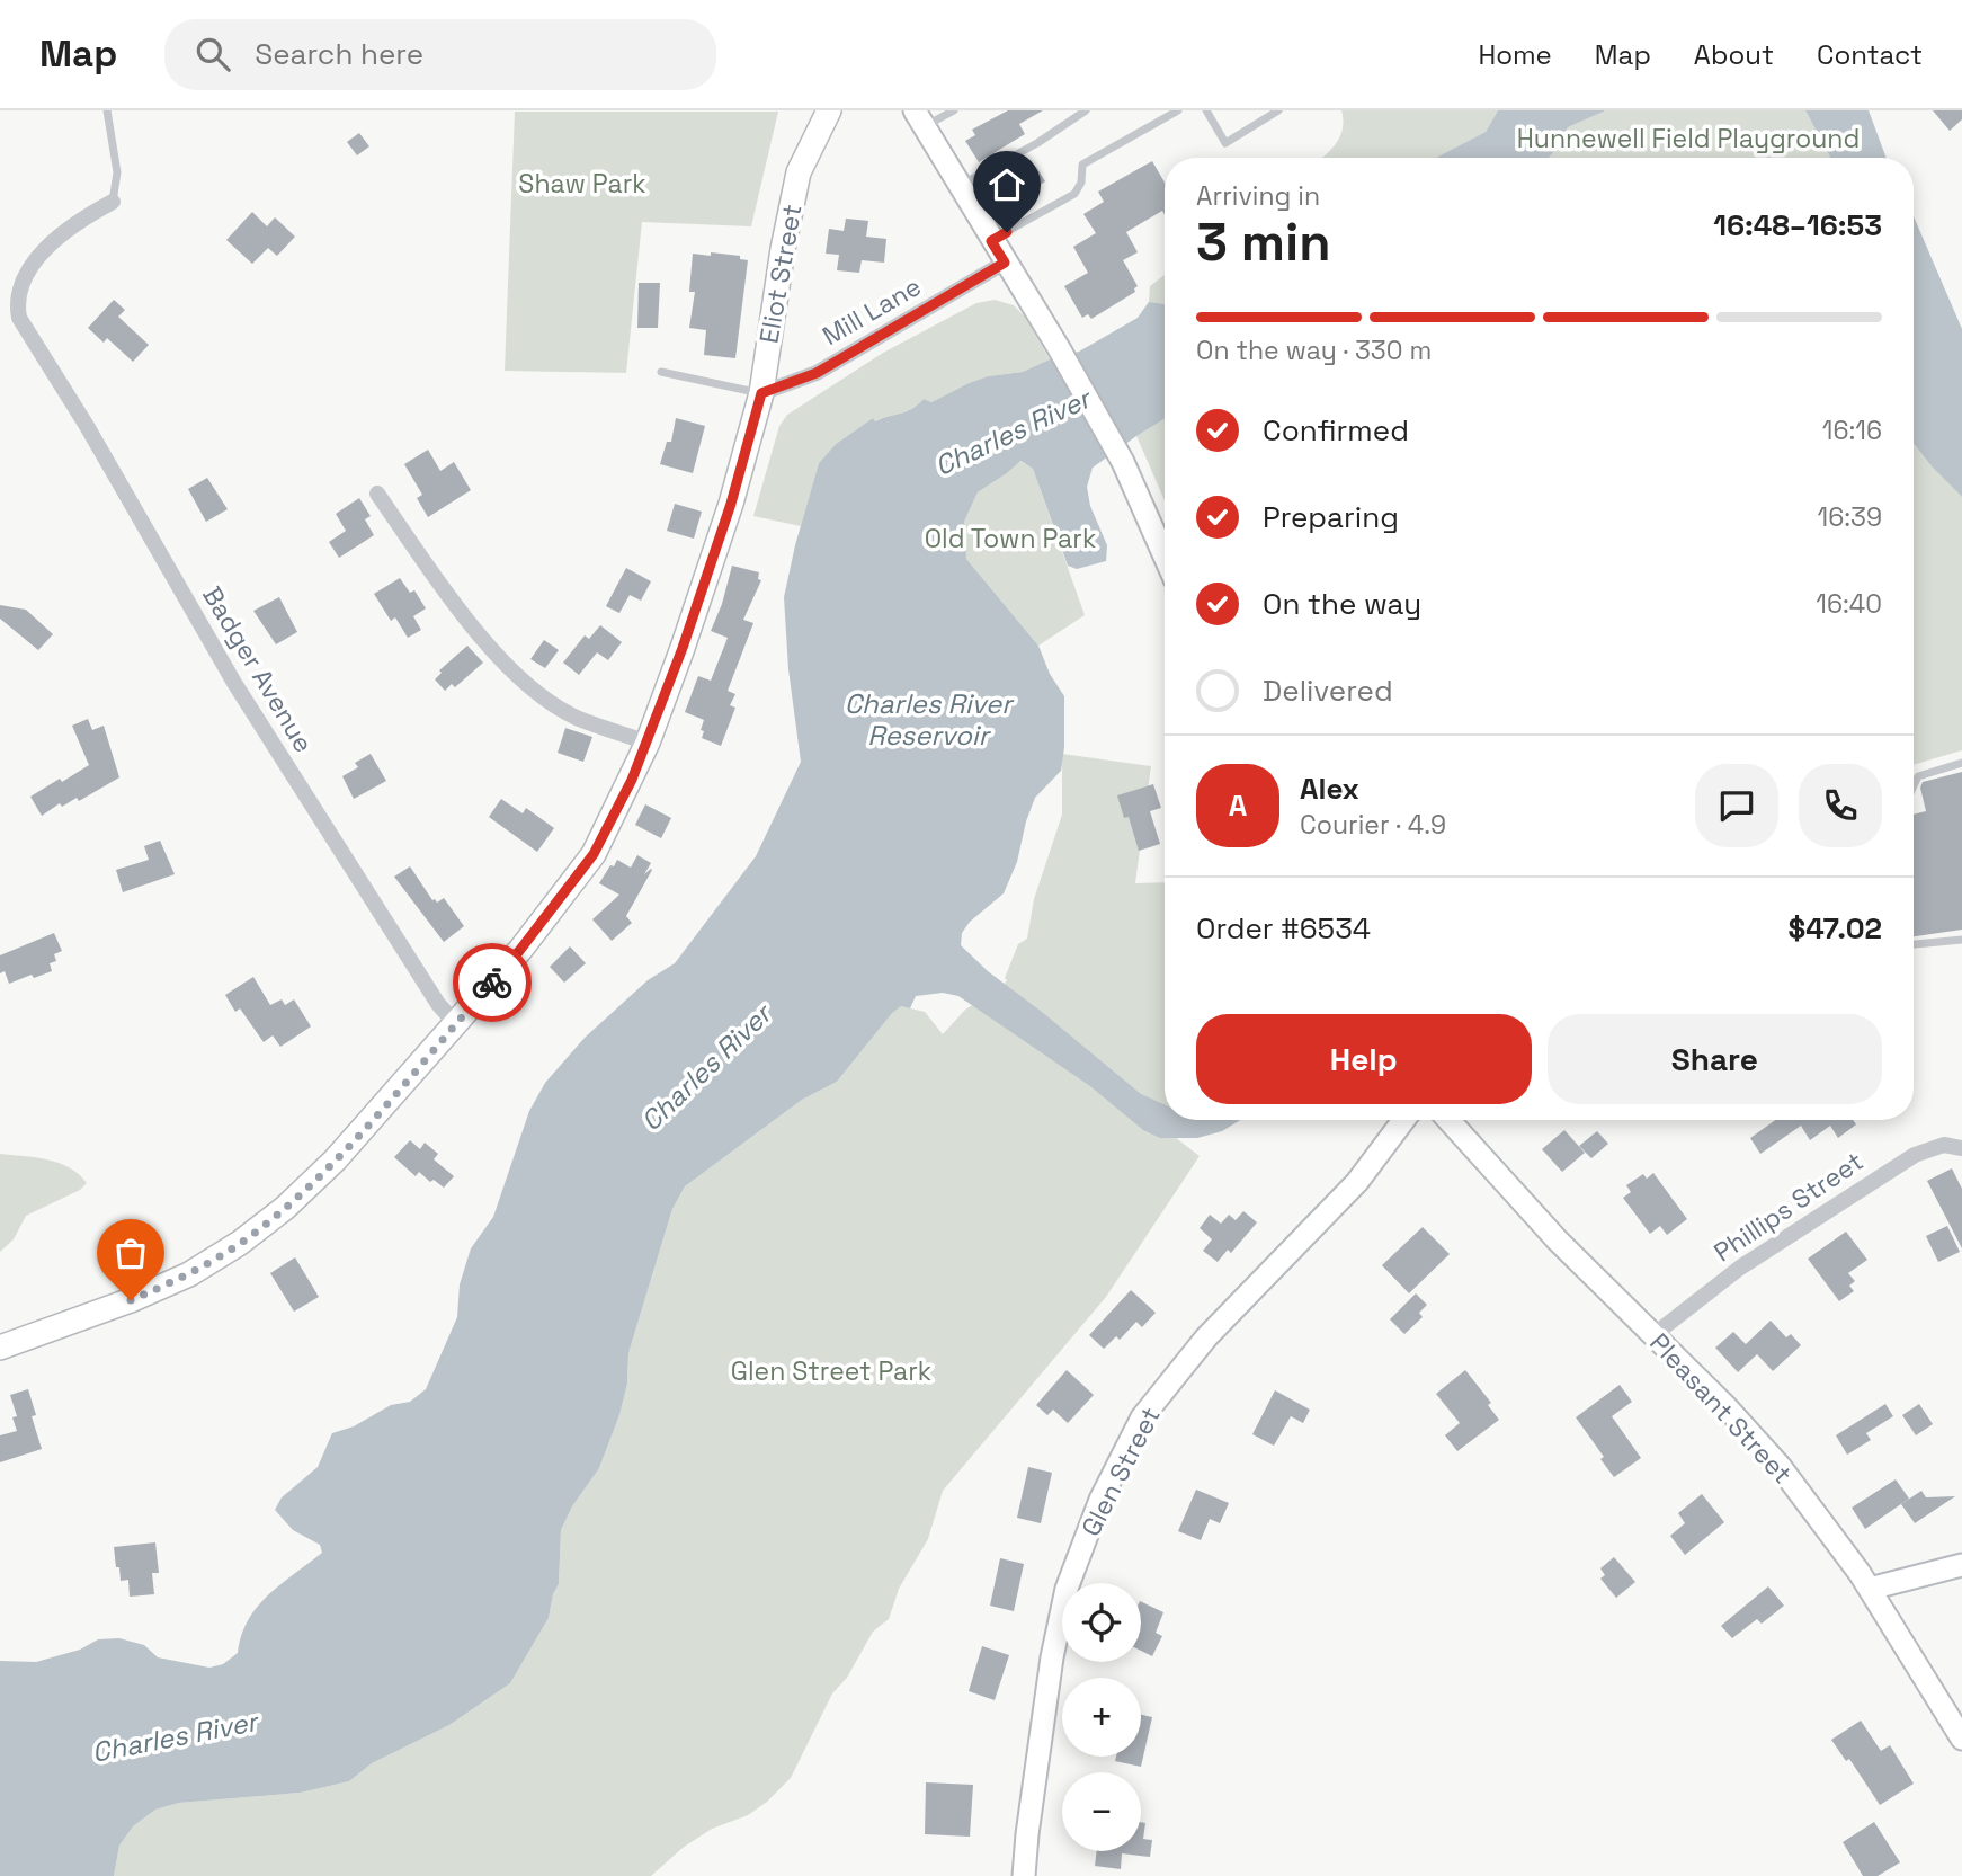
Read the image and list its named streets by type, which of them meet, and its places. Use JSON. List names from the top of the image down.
{
  "streets": {
    "main road": ["Eliot Street", "Pleasant Street", "Glen Street"],
    "street": ["Mill Lane", "Badger Avenue", "Phillips Street"]
  },
  "crossings": [
    ["Eliot Street", "Mill Lane"],
    ["Eliot Street", "Badger Avenue"],
    ["Phillips Street", "Pleasant Street"]
  ],
  "water": ["Charles River", "Charles River Reservoir"],
  "parks": [
    "Hunnewell Field Playground",
    "Shaw Park",
    "Old Town Park",
    "Glen Street Park"
  ],
  "page": {
    "header": "Map",
    "search": "Search here",
    "nav": [
      "Home",
      "Map",
      "About",
      "Contact"
    ],
    "heading": ["3 min", "Arriving in", "16:48–16:53"],
    "panel": [
      "Alex",
      "Courier · 4.9",
      "Order #6534",
      "$47.02"
    ],
    "bar": "On the way · 330 m",
    "list": [
      ["Confirmed", "16:16"],
      ["Preparing", "16:39"],
      ["On the way", "16:40"],
      "Delivered"
    ],
    "round": "A",
    "buttons": ["Help", "Share"],
    "map_buttons": ["+", "−"]
  }
}
